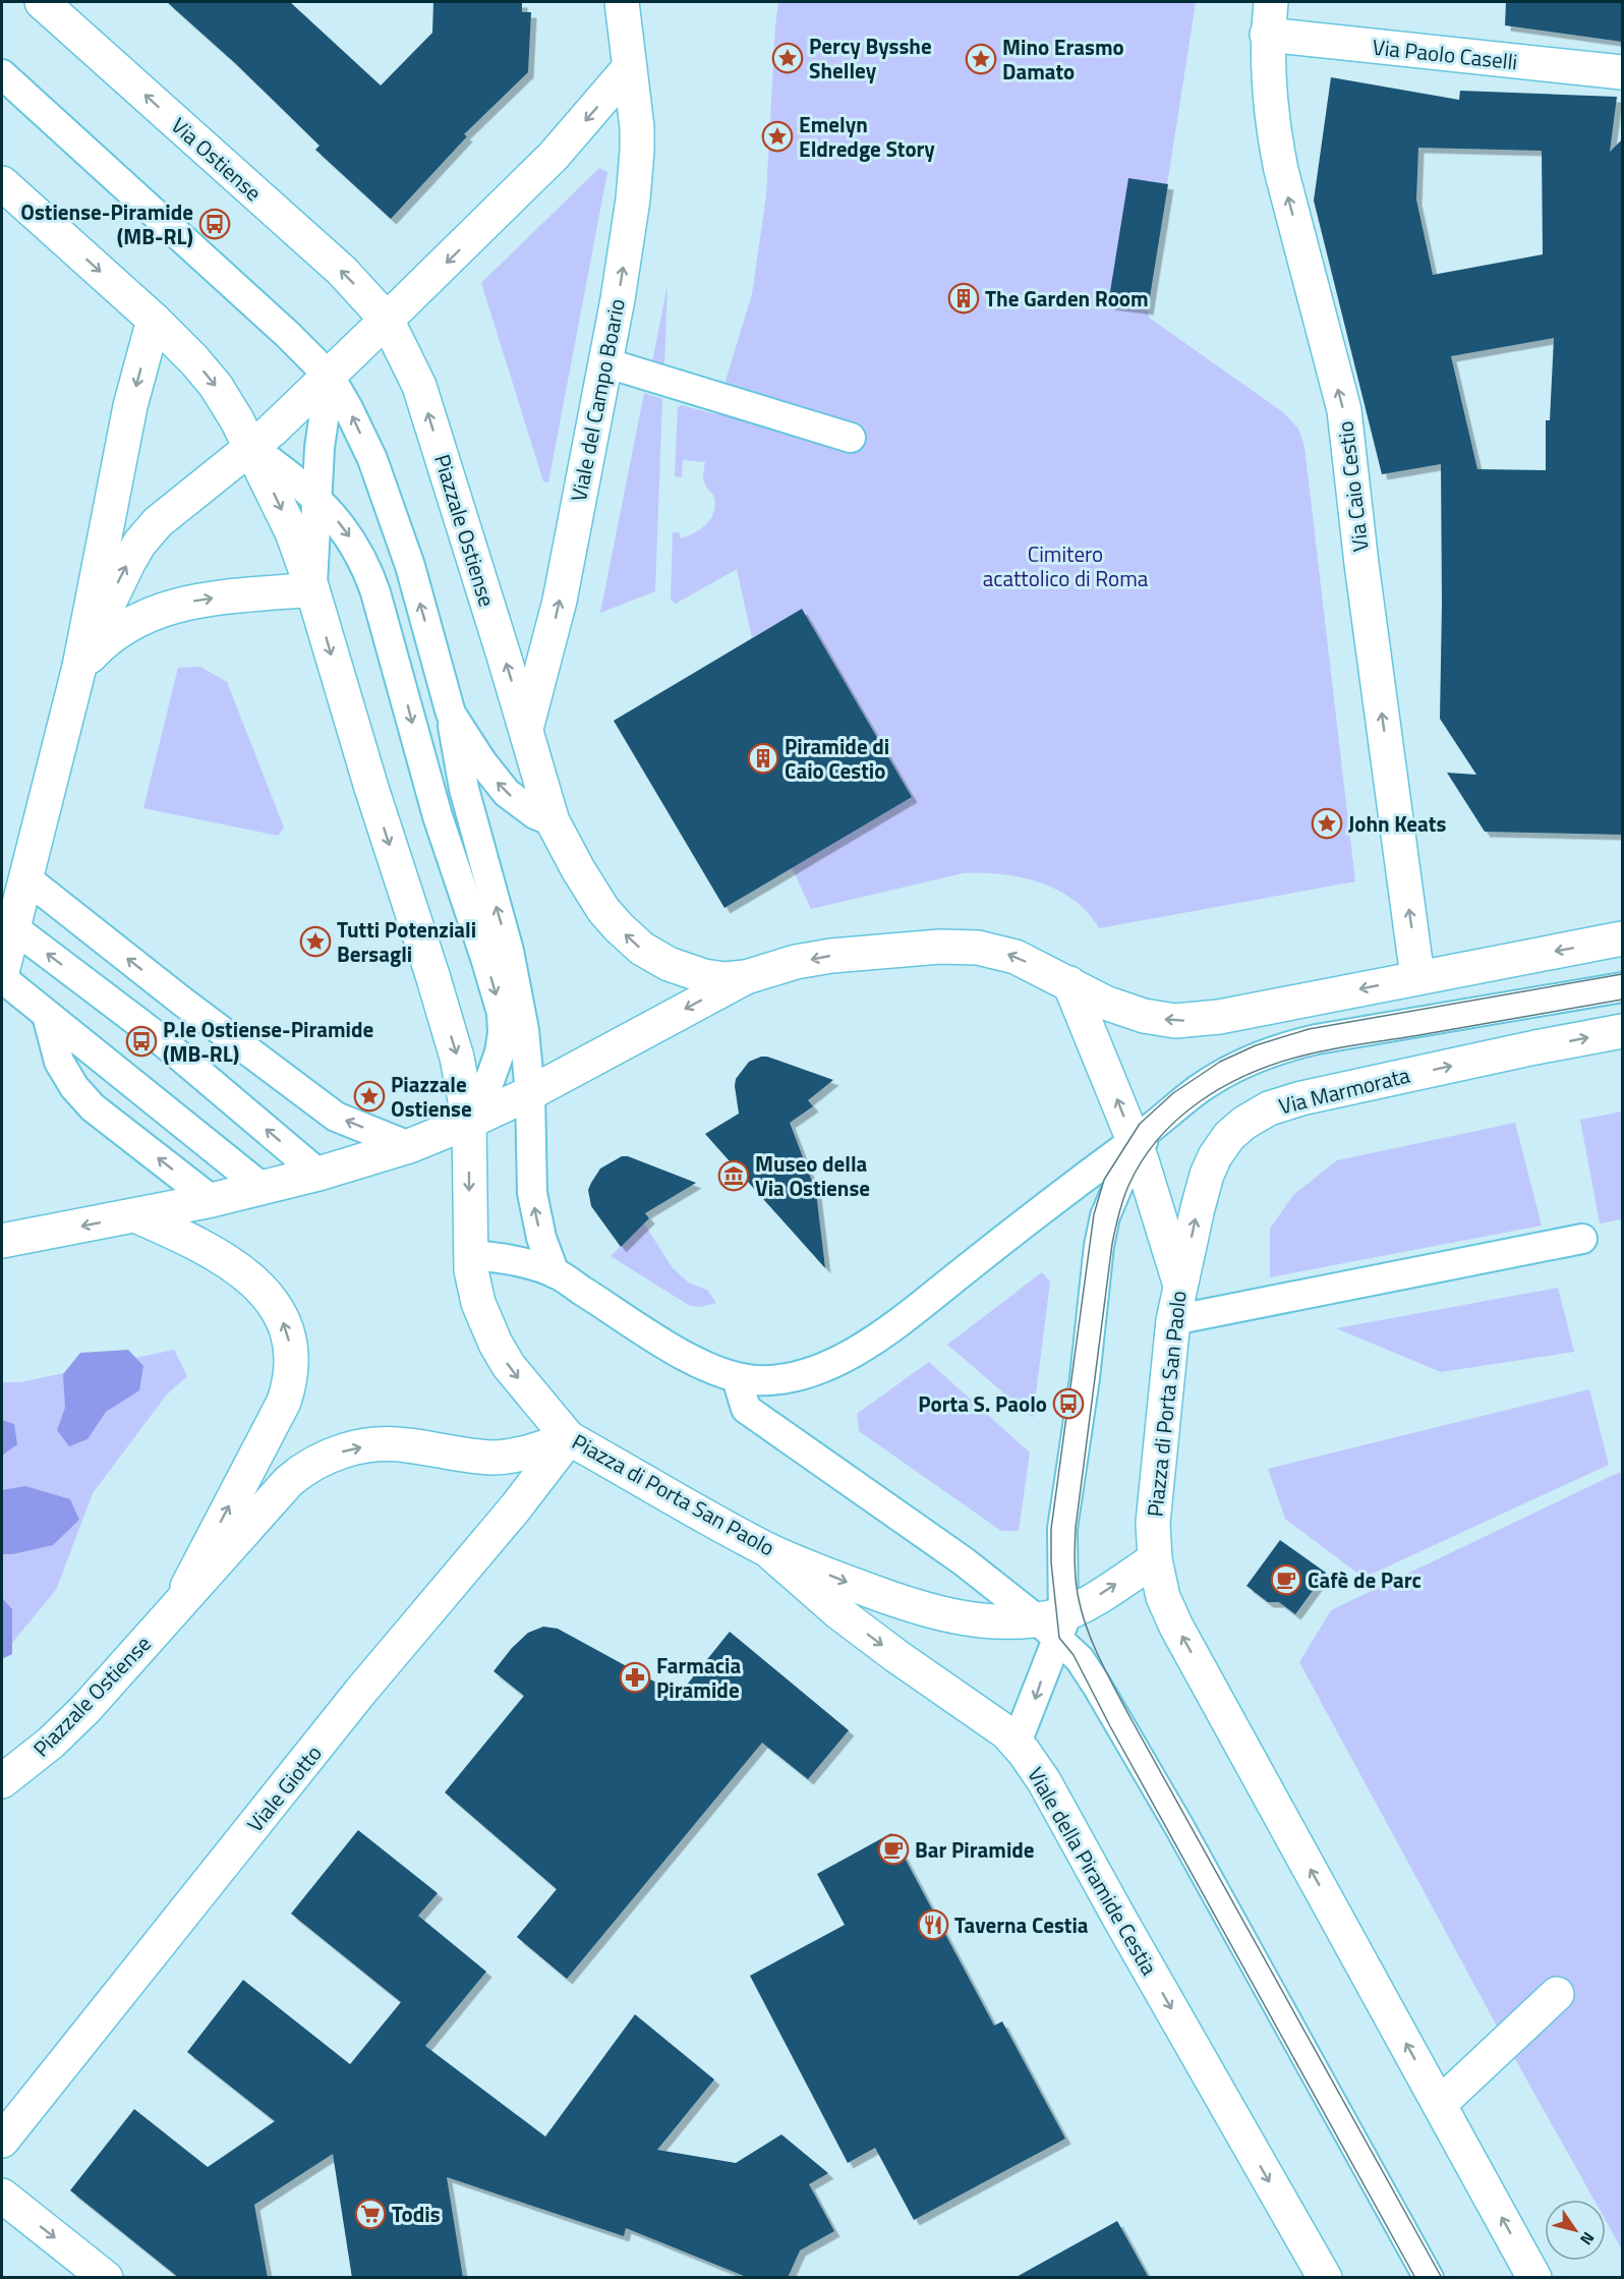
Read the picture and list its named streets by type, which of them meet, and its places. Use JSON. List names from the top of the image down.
{
  "streets": {
    "main road": [
      "Via Paolo Caselli",
      "Via Ostiense",
      "Viale del Campo Boario",
      "Via Caio Cestio",
      "Piazzale Ostiense",
      "Via Marmorata",
      "Piazza di Porta San Paolo",
      "Viale Giotto",
      "Viale della Piramide Cestia"
    ]
  },
  "crossings": [
    ["Via Paolo Caselli", "Via Caio Cestio"],
    ["Via Ostiense", "Piazzale Ostiense"],
    ["Viale del Campo Boario", "Piazzale Ostiense"],
    ["Piazzale Ostiense", "Piazza di Porta San Paolo"],
    ["Piazzale Ostiense", "Viale Giotto"],
    ["Via Marmorata", "Piazza di Porta San Paolo"],
    ["Piazza di Porta San Paolo", "Viale Giotto"],
    ["Piazza di Porta San Paolo", "Viale della Piramide Cestia"]
  ],
  "one_way": ["Viale del Campo Boario", "Via Caio Cestio"],
  "parks": ["Cimitero acattolico di Roma"],
  "places": {
    "place": [
      "Percy Bysshe Shelley",
      "Mino Erasmo Damato",
      "Emelyn Eldredge Story",
      "John Keats",
      "Tutti Potenziali Bersagli",
      "Piazzale Ostiense"
    ],
    "bus stop": ["Ostiense-Piramide (MB-RL)", "P.le Ostiense-Piramide (MB-RL)", "Porta S. Paolo"],
    "building": ["The Garden Room", "Piramide di Caio Cestio"],
    "museum": ["Museo della Via Ostiense"],
    "cafe": ["Cafè de Parc", "Bar Piramide"],
    "pharmacy": ["Farmacia Piramide"],
    "restaurant": ["Taverna Cestia"],
    "supermarket": ["Todis"]
  },
  "north": "bottom right"
}
